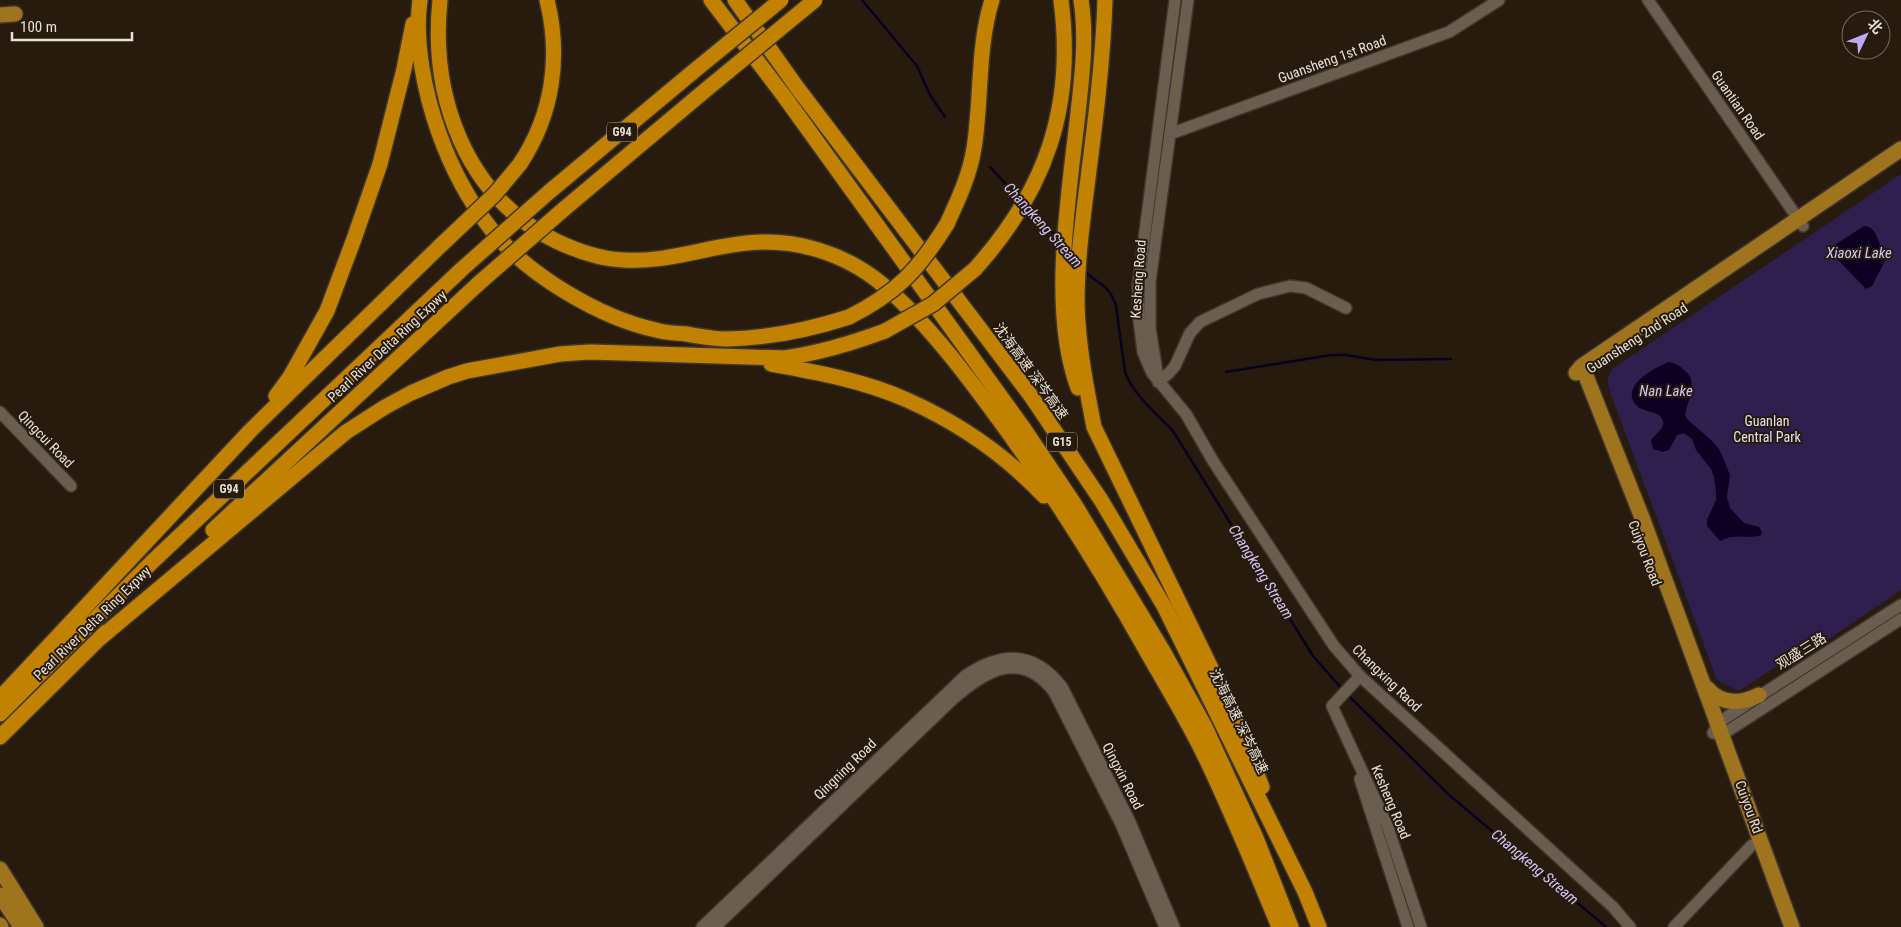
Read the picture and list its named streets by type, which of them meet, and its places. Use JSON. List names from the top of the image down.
{
  "streets": {
    "highway": [
      "G94",
      "Pearl River Delta Ring Expwy",
      "沈海高速 深岑高速",
      "G15"
    ],
    "main road": ["Guansheng 2nd Road", "Cuiyou Road", "Cuiyou Rd"],
    "street": [
      "Guansheng 1st Road",
      "Guantian Road",
      "Kesheng Road",
      "Qingcui Road",
      "观盛三路",
      "Changxing Raod",
      "Qingning Road",
      "Qingxin Road"
    ]
  },
  "crossings": [
    ["Guansheng 1st Road", "Kesheng Road"],
    ["Guantian Road", "Guansheng 2nd Road"],
    ["Kesheng Road", "Changxing Raod"],
    ["Guansheng 2nd Road", "Cuiyou Road"],
    ["Cuiyou Road", "观盛三路"],
    ["Cuiyou Road", "Cuiyou Rd"],
    ["观盛三路", "Cuiyou Rd"],
    ["Qingning Road", "Qingxin Road"]
  ],
  "water": ["Changkeng Stream", "Xiaoxi Lake", "Nan Lake"],
  "parks": ["Guanlan Central Park"],
  "scale_bar": "100 m",
  "north": "top right"
}
